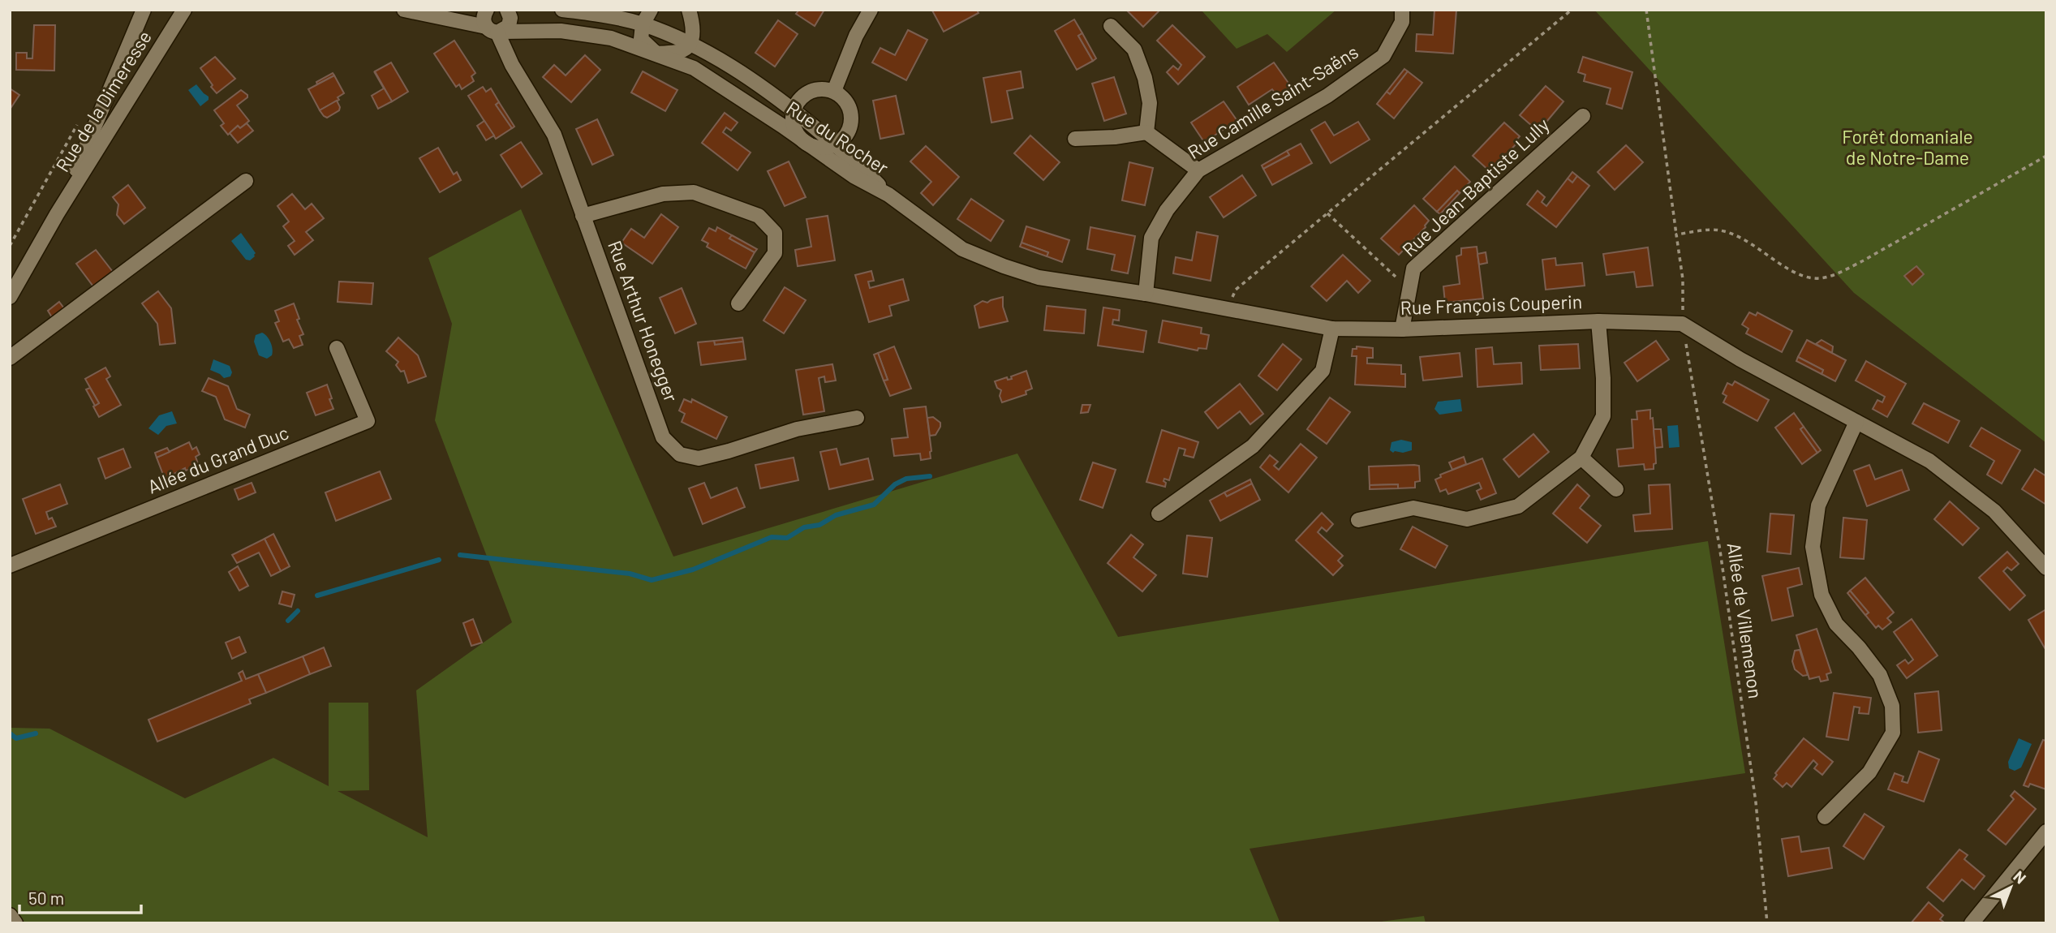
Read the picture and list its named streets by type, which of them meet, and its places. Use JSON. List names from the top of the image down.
{
  "streets": {
    "street": [
      "Rue de la Dimeresse",
      "Rue Camille Saint-Saëns",
      "Rue du Rocher",
      "Rue Jean-Baptiste Lully",
      "Rue François Couperin",
      "Rue Arthur Honegger",
      "Allée du Grand Duc"
    ],
    "path": ["Allée de Villemenon"]
  },
  "crossings": [
    ["Rue Camille Saint-Saëns", "Rue François Couperin"],
    ["Rue du Rocher", "Rue François Couperin"],
    ["Rue du Rocher", "Rue Arthur Honegger"],
    ["Rue Jean-Baptiste Lully", "Rue François Couperin"],
    ["Rue François Couperin", "Allée de Villemenon"]
  ],
  "parks": ["Forêt domaniale de Notre-Dame"],
  "scale_bar": "50 m",
  "north": "top right"
}
